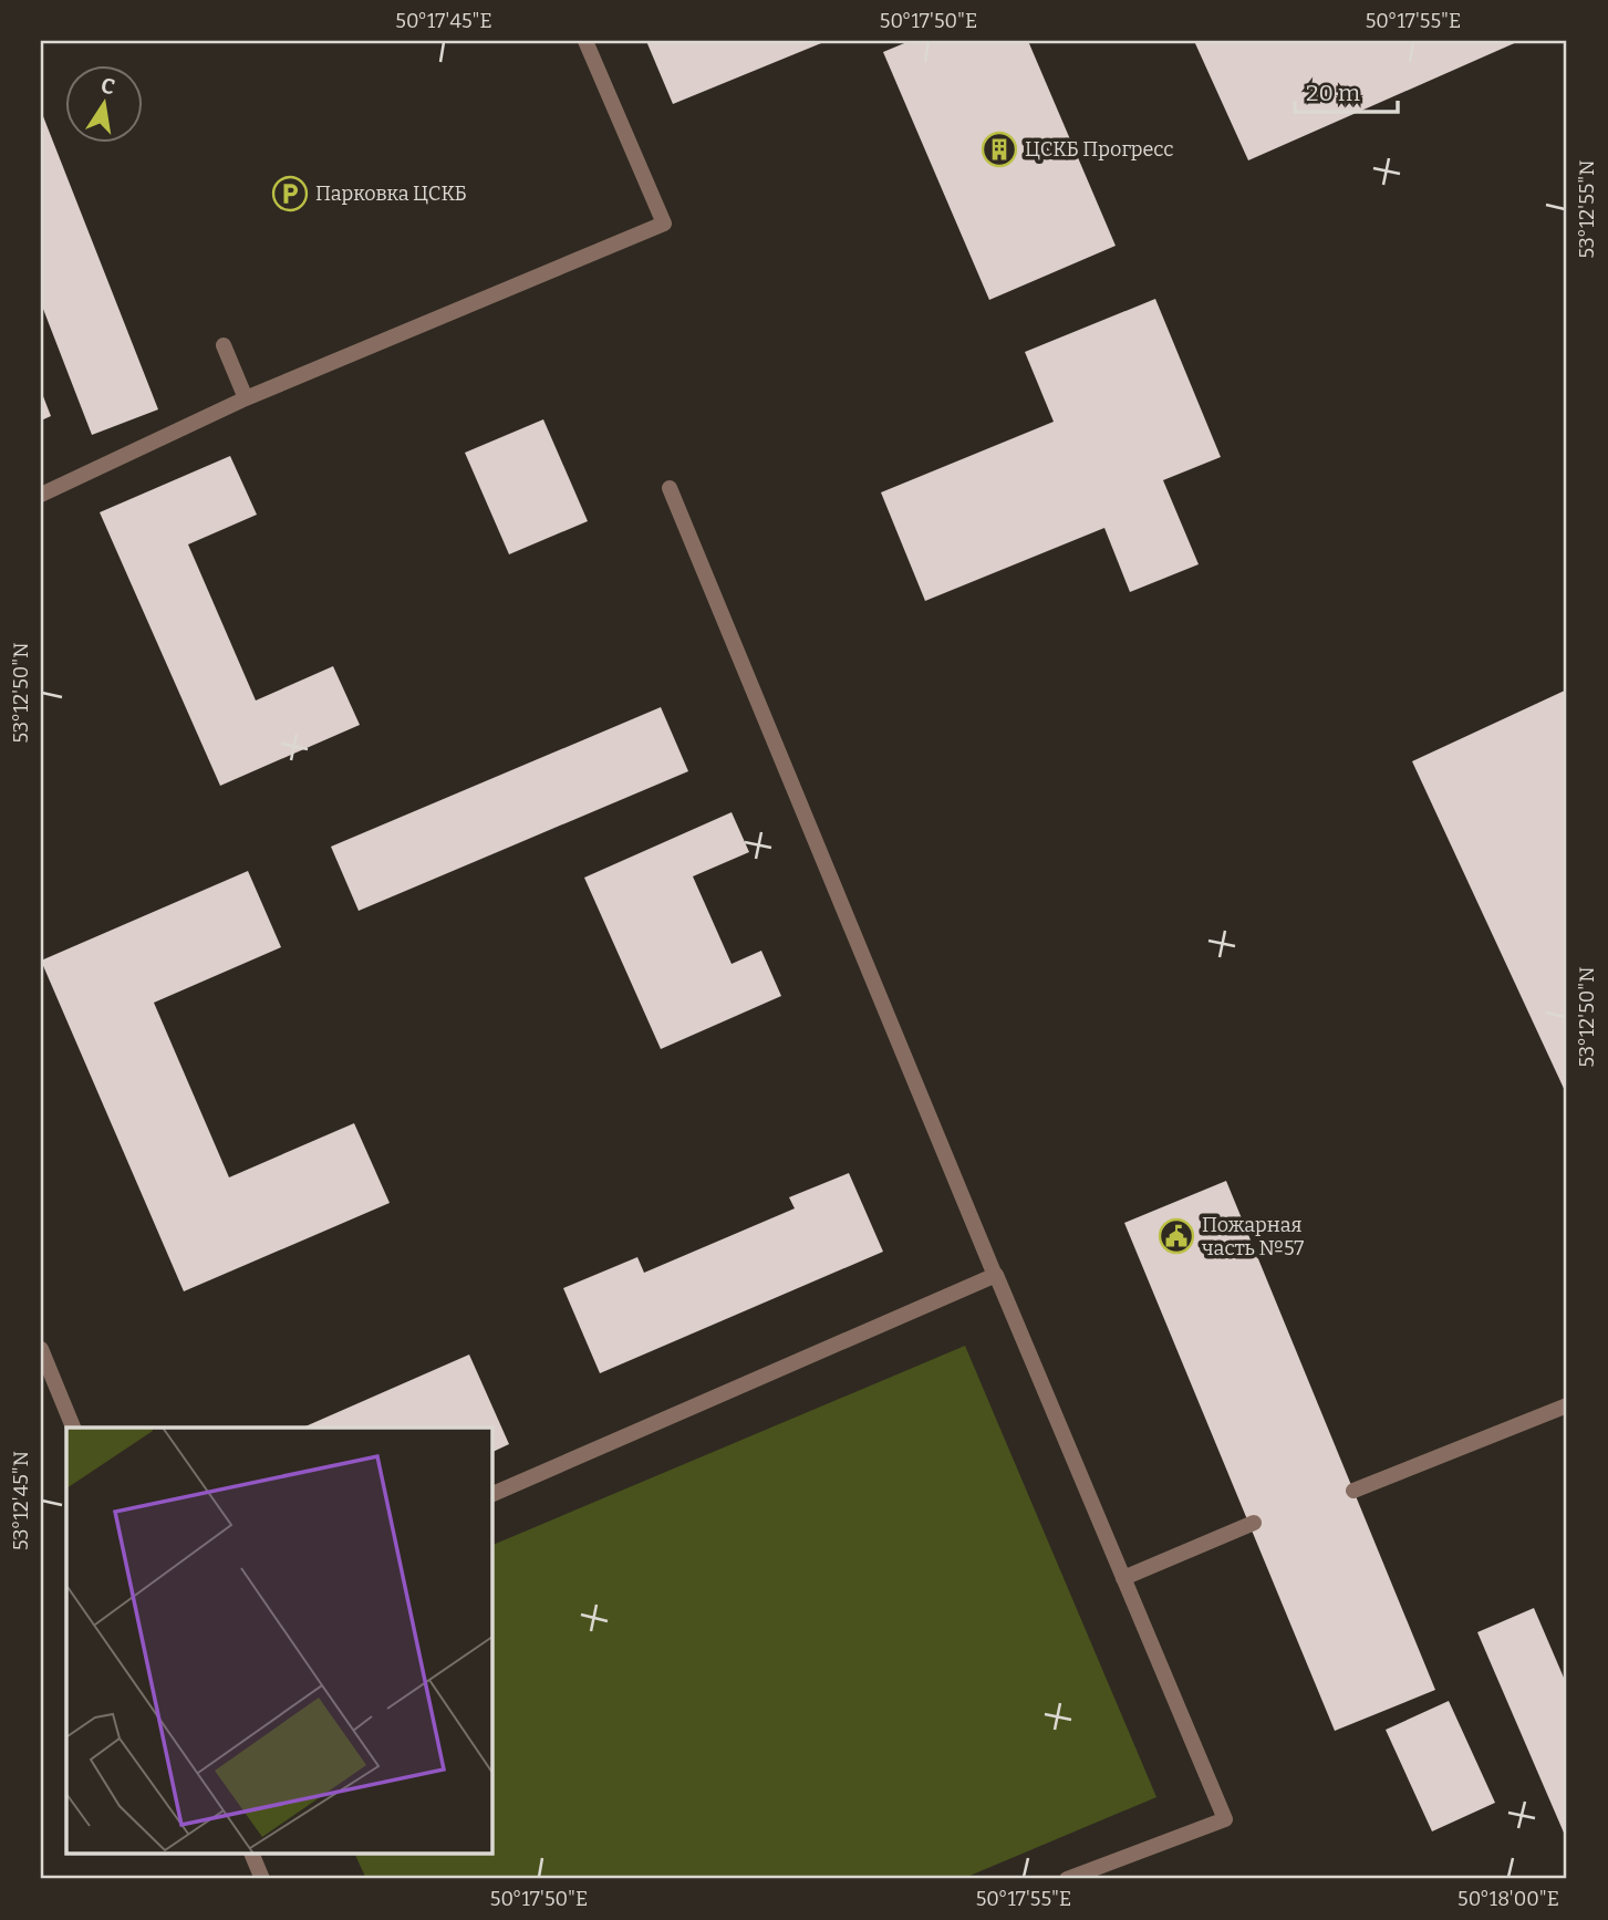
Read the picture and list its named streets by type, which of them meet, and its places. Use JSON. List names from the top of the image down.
{
  "places": {
    "building": ["ЦСКБ Прогресс"],
    "parking": ["Парковка ЦСКБ"],
    "public building": ["Пожарная часть №57"]
  },
  "scale_bar": "20 m",
  "north": "top",
  "coordinates": [
    "50°17'45\"E",
    "50°17'50\"E",
    "50°17'55\"E",
    "53°12'55\"N",
    "53°12'50\"N",
    "53°12'45\"N",
    "50°18'00\"E"
  ]
}
